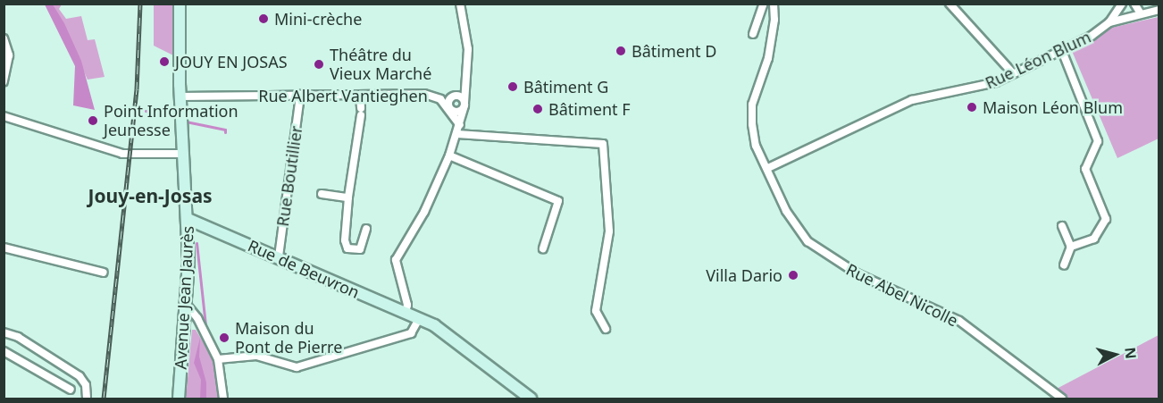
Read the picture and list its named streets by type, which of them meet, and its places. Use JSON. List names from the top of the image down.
{
  "streets": {
    "main road": ["Rue de Beuvron", "Avenue Jean Jaurès"],
    "street": [
      "Rue Léon Blum",
      "Rue Albert Vantieghen",
      "Rue Boutillier",
      "Rue Abel Nicolle"
    ]
  },
  "crossings": [
    ["Rue Léon Blum", "Rue Abel Nicolle"],
    ["Rue Albert Vantieghen", "Rue Boutillier"],
    ["Rue Albert Vantieghen", "Avenue Jean Jaurès"],
    ["Rue Boutillier", "Rue de Beuvron"],
    ["Rue de Beuvron", "Avenue Jean Jaurès"]
  ],
  "districts": ["Jouy-en-Josas"],
  "places": [
    "Mini-crèche",
    "Bâtiment D",
    "JOUY EN JOSAS",
    "Théâtre du Vieux Marché",
    "Bâtiment G",
    "Maison Léon Blum",
    "Bâtiment F",
    "Point Information Jeunesse",
    "Villa Dario",
    "Maison du Pont de Pierre"
  ],
  "north": "right"
}
